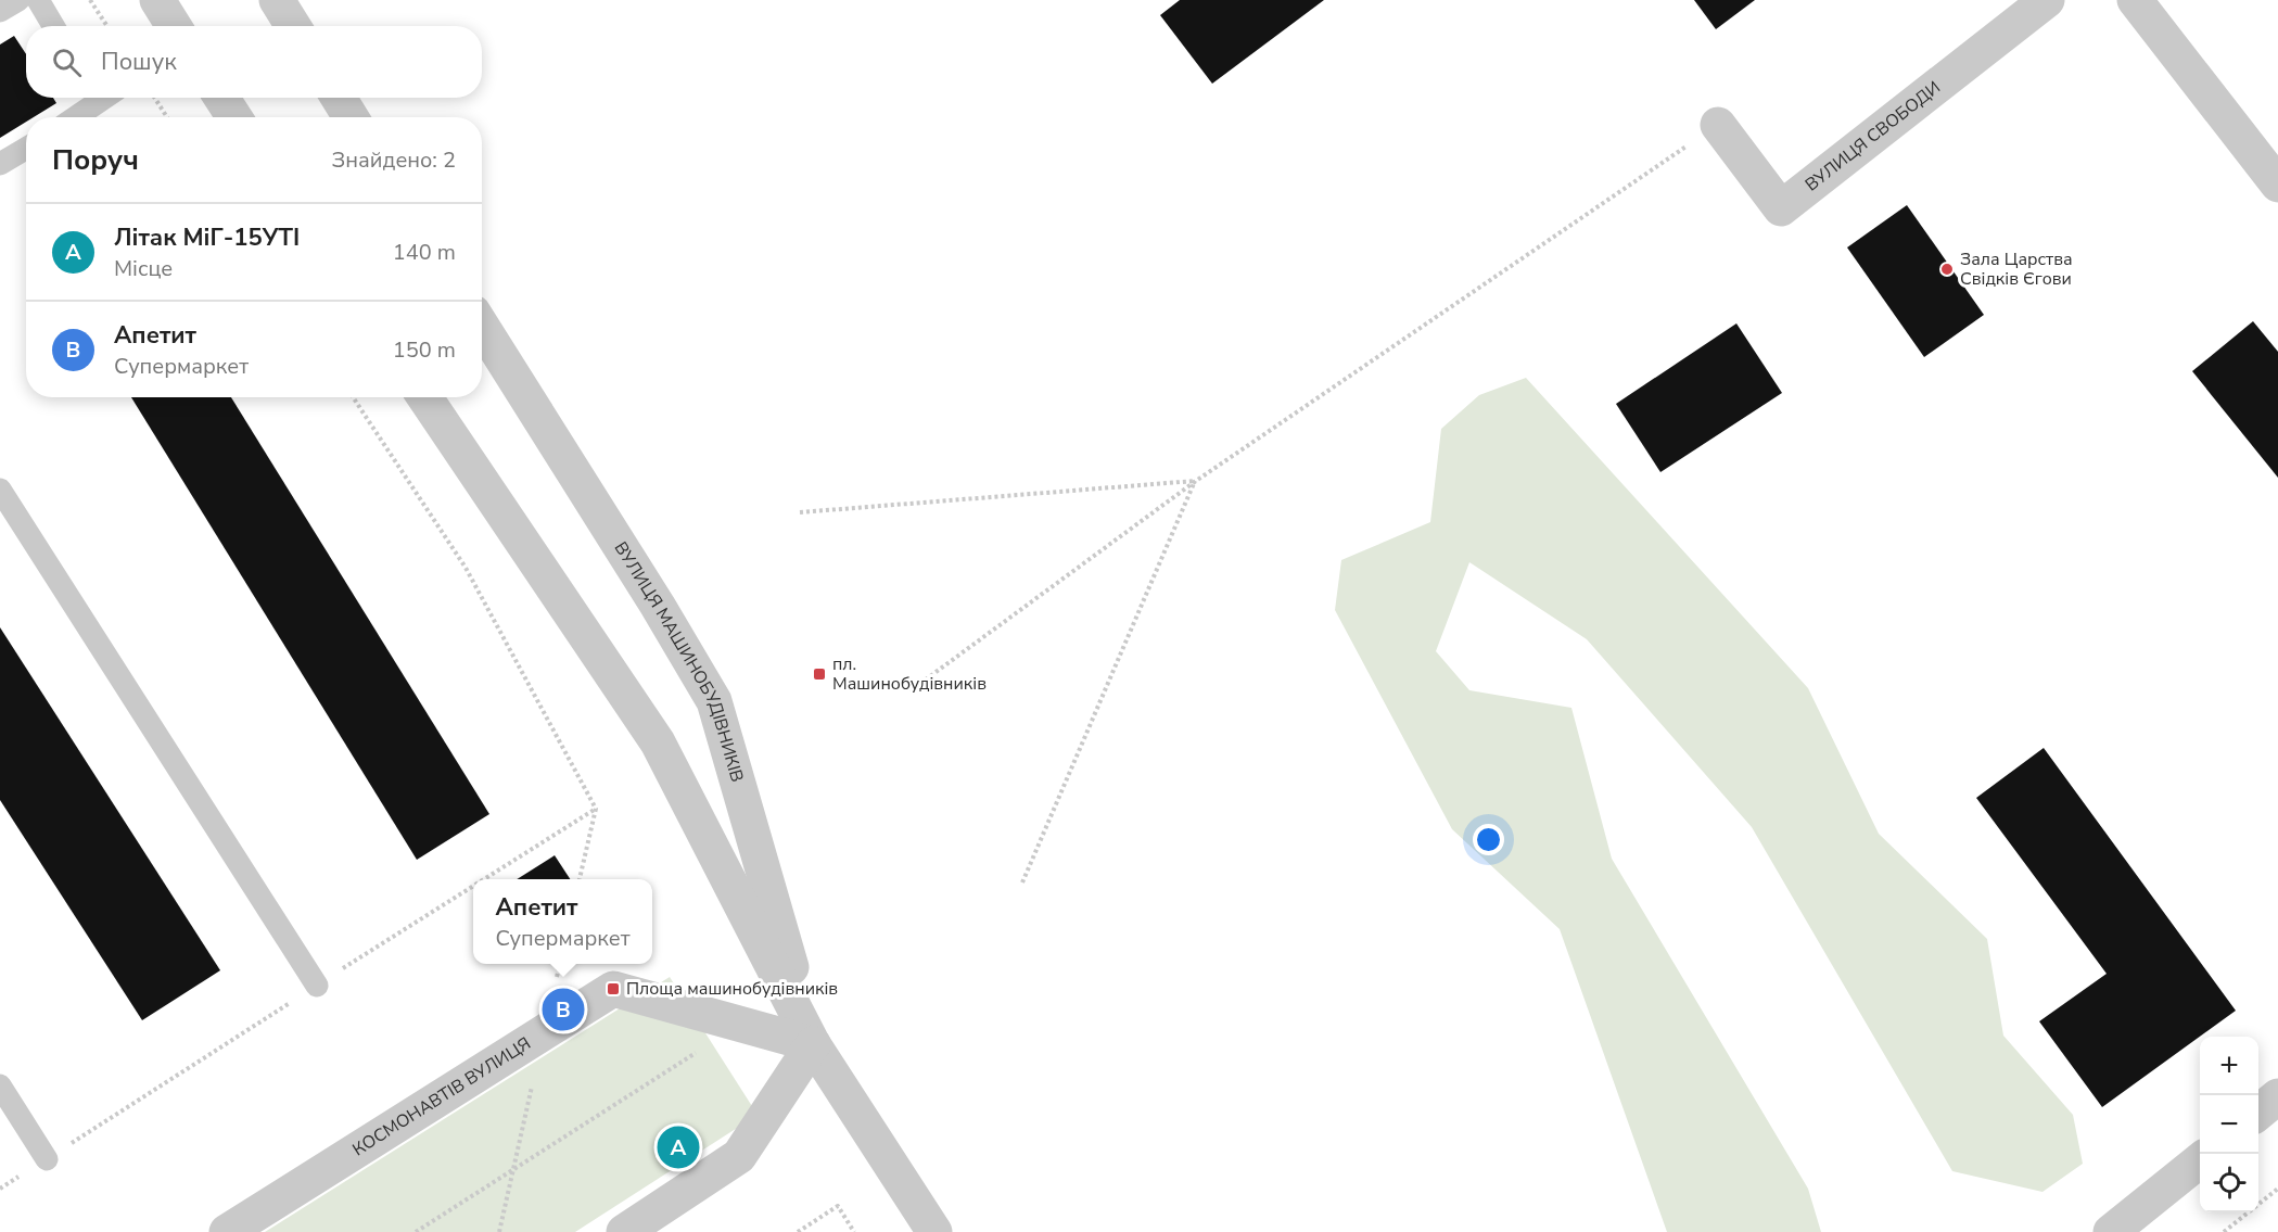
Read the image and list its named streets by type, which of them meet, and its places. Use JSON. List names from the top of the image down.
{
  "streets": {
    "street": ["ВУЛИЦЯ СВОБОДИ", "ВУЛИЦЯ МАШИНОБУДІВНИКІВ", "КОСМОНАВТІВ ВУЛИЦЯ"]
  },
  "crossings": [
    ["ВУЛИЦЯ МАШИНОБУДІВНИКІВ", "КОСМОНАВТІВ ВУЛИЦЯ"]
  ],
  "places": {
    "other": ["Зала Царства Свідків Єгови"],
    "transit": ["пл. Машинобудівників", "Площа машинобудівників"]
  },
  "page": {
    "search": "Пошук",
    "heading": ["Поруч", "Знайдено: 2"],
    "list": [
      {
        "mark": "A",
        "name": "Літак МіГ-15УТІ",
        "note": "Місце",
        "value": "140 m"
      },
      {
        "mark": "B",
        "name": "Апетит",
        "note": "Супермаркет",
        "value": "150 m"
      }
    ],
    "popup": ["Апетит", "Супермаркет"],
    "pins": ["B", "A"],
    "map_buttons": ["+", "−"]
  }
}
